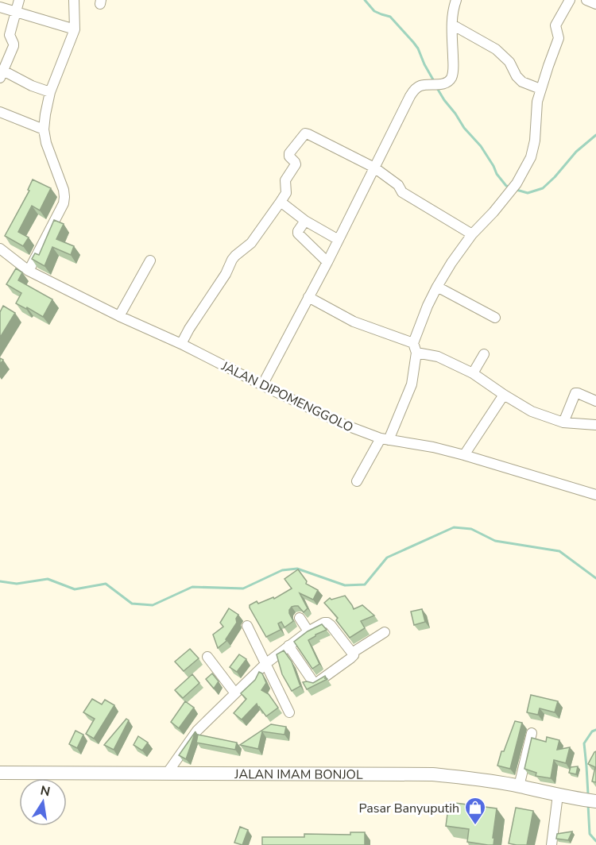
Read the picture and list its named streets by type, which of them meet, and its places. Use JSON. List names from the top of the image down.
{
  "streets": {
    "main road": ["JALAN IMAM BONJOL"],
    "street": ["JALAN DIPOMENGGOLO"]
  },
  "places": {
    "shop": ["Pasar Banyuputih"]
  },
  "north": "top"
}
